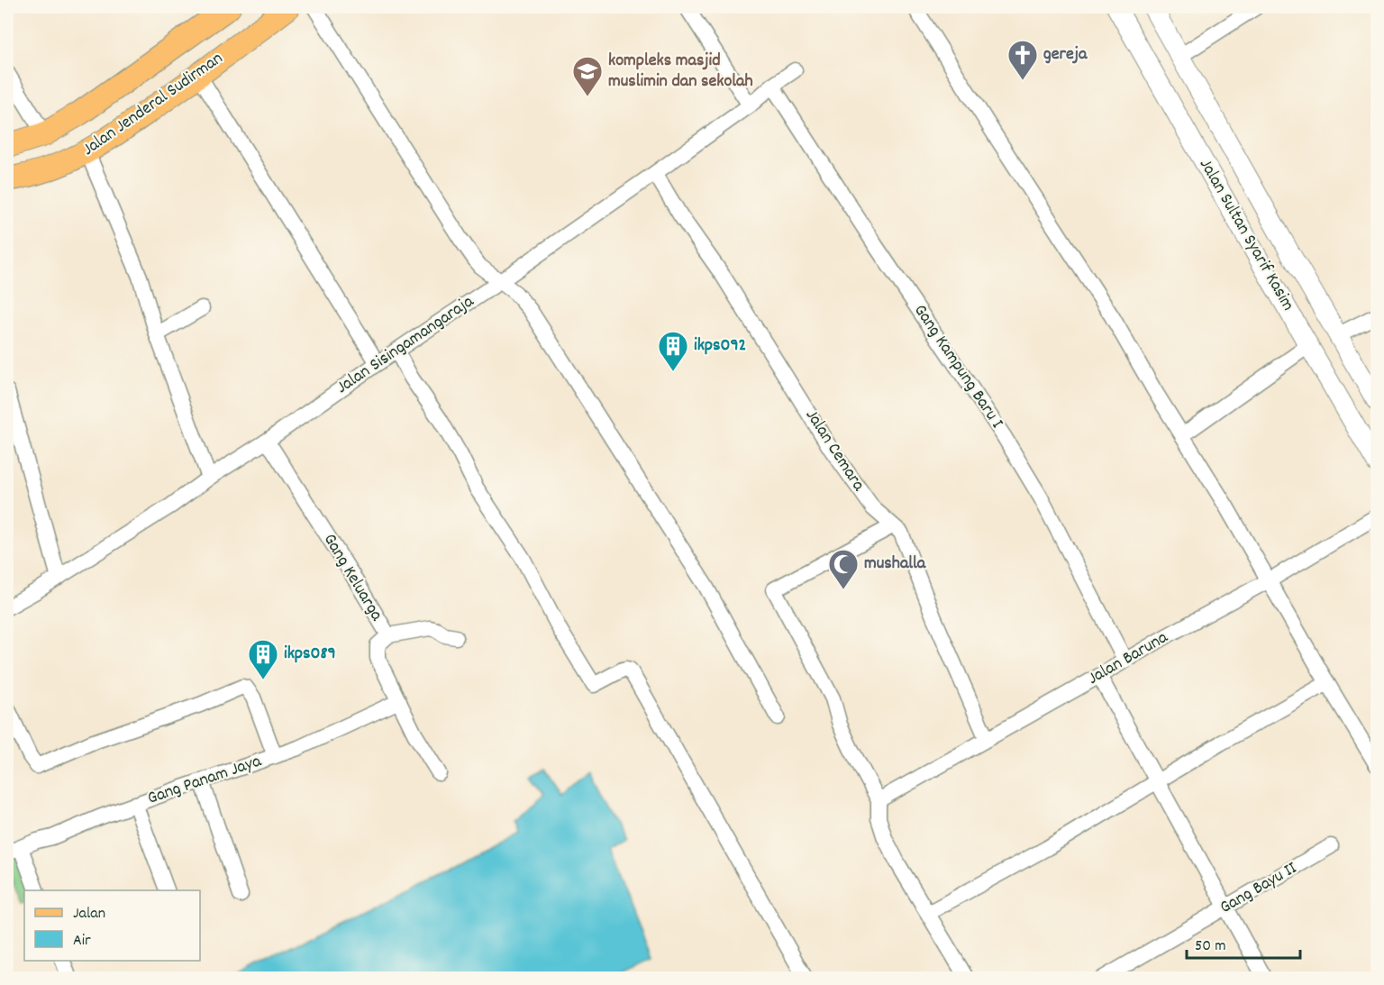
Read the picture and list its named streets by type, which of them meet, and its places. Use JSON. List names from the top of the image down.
{
  "streets": {
    "main road": ["Jalan Jenderal Sudirman"],
    "street": [
      "Jalan Sultan Syarif Kasim",
      "Jalan Sisingamangaraja",
      "Gang Kampung Baru I",
      "Jalan Cemara",
      "Gang Keluarga",
      "Jalan Baruna",
      "Gang Panam Jaya",
      "Gang Bayu II"
    ]
  },
  "crossings": [
    ["Jalan Sisingamangaraja", "Gang Kampung Baru I"],
    ["Jalan Sisingamangaraja", "Jalan Cemara"],
    ["Jalan Sisingamangaraja", "Gang Keluarga"],
    ["Gang Kampung Baru I", "Jalan Baruna"],
    ["Jalan Cemara", "Jalan Baruna"],
    ["Gang Keluarga", "Gang Panam Jaya"]
  ],
  "places": {
    "church": ["gereja"],
    "school or university": ["kompleks masjid muslimin dan sekolah"],
    "building": ["ikps092", "ikps089"],
    "mosque": ["mushalla"]
  },
  "legend": ["Jalan", "Air"],
  "scale_bar": "50 m"
}
